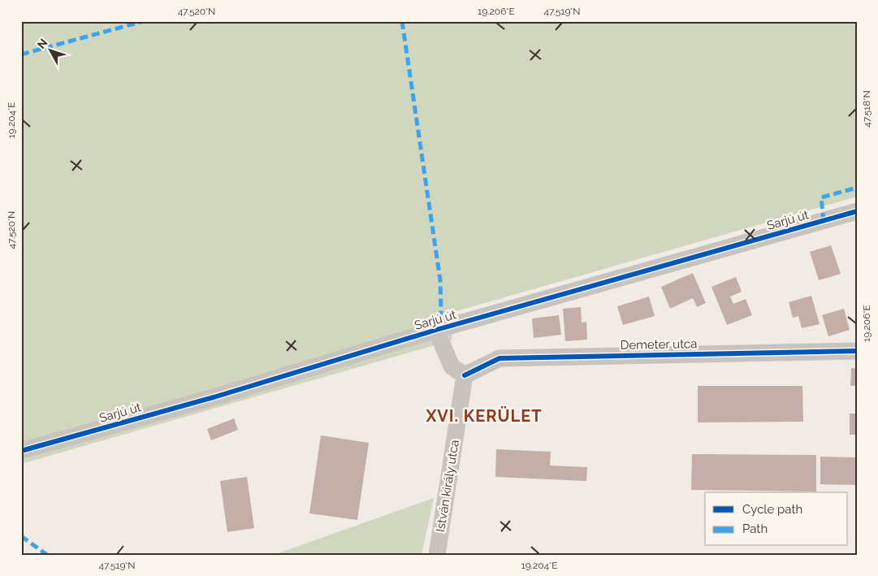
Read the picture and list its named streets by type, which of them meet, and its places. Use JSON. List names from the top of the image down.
{
  "streets": {
    "street": ["Sarjú út", "Demeter utca", "István király utca"]
  },
  "crossings": [
    ["Demeter utca", "István király utca"]
  ],
  "districts": ["XVI. KERÜLET"],
  "legend": ["Cycle path", "Path"],
  "north": "top left",
  "coordinates": [
    "47.520°N",
    "19.206°E",
    "47.519°N",
    "47.518°N",
    "19.204°E"
  ]
}
